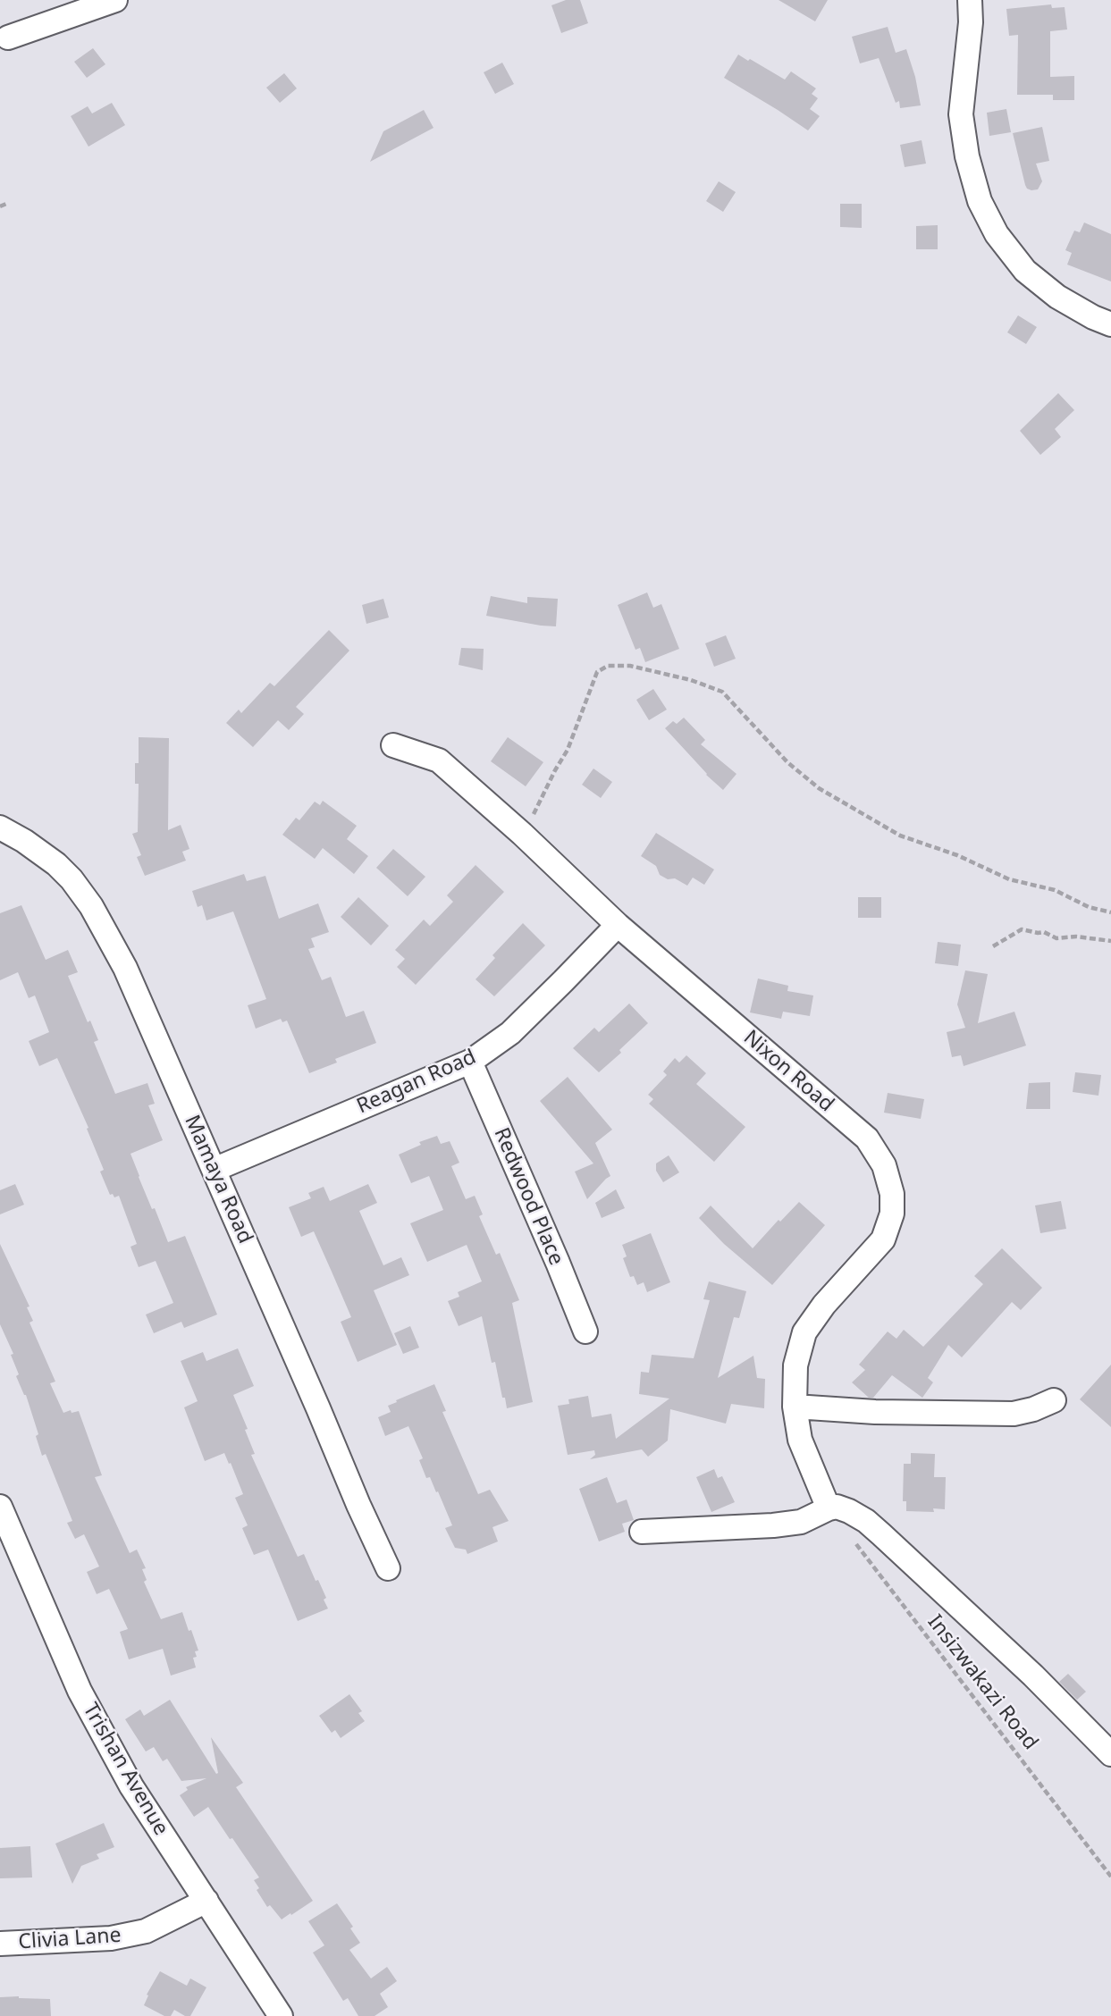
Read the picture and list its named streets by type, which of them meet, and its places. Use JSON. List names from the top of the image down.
{
  "streets": {
    "street": [
      "Nixon Road",
      "Reagan Road",
      "Mamaya Road",
      "Redwood Place",
      "Trishan Avenue",
      "Clivia Lane"
    ],
    "path": ["Insizwakazi Road"]
  },
  "crossings": [
    ["Nixon Road", "Reagan Road"],
    ["Reagan Road", "Mamaya Road"],
    ["Reagan Road", "Redwood Place"],
    ["Trishan Avenue", "Clivia Lane"]
  ]
}
